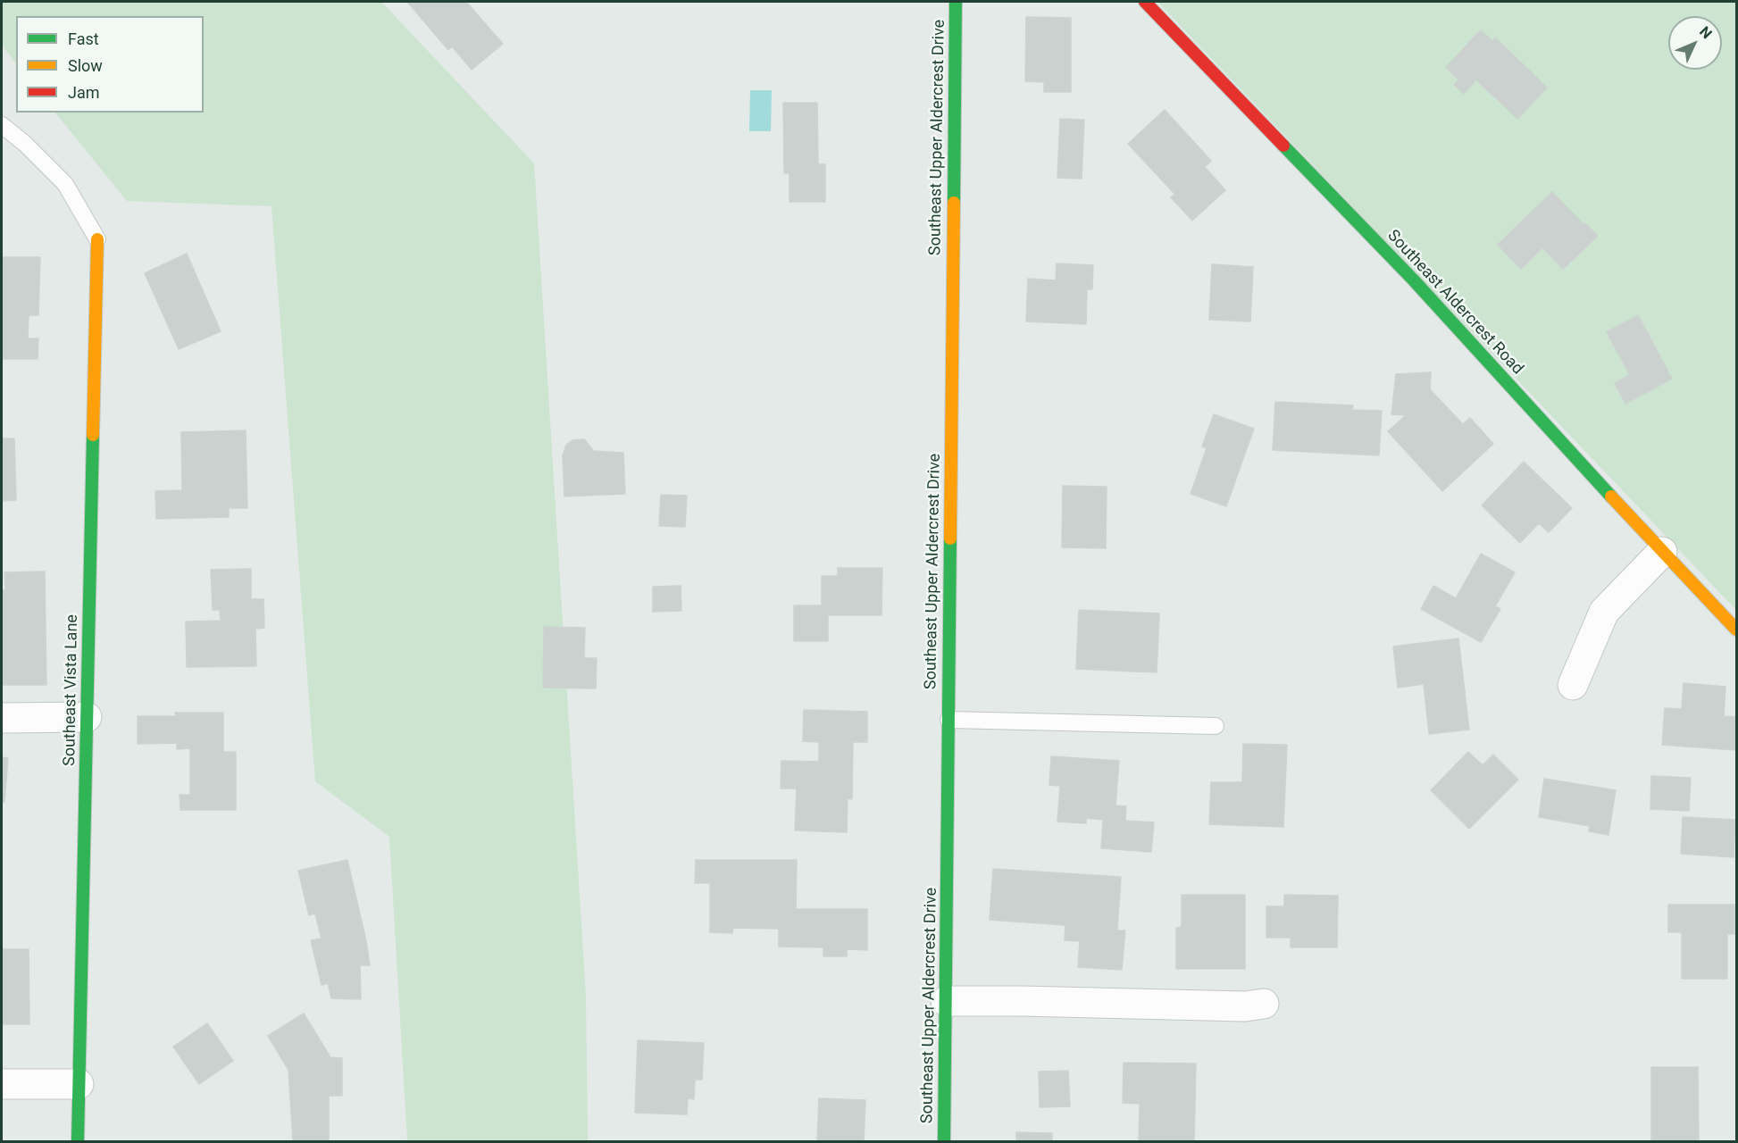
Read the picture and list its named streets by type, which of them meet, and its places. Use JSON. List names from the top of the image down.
{
  "streets": {
    "street": ["Southeast Upper Aldercrest Drive", "Southeast Aldercrest Road", "Southeast Vista Lane"]
  },
  "legend": ["Fast", "Slow", "Jam"],
  "north": "top right"
}
